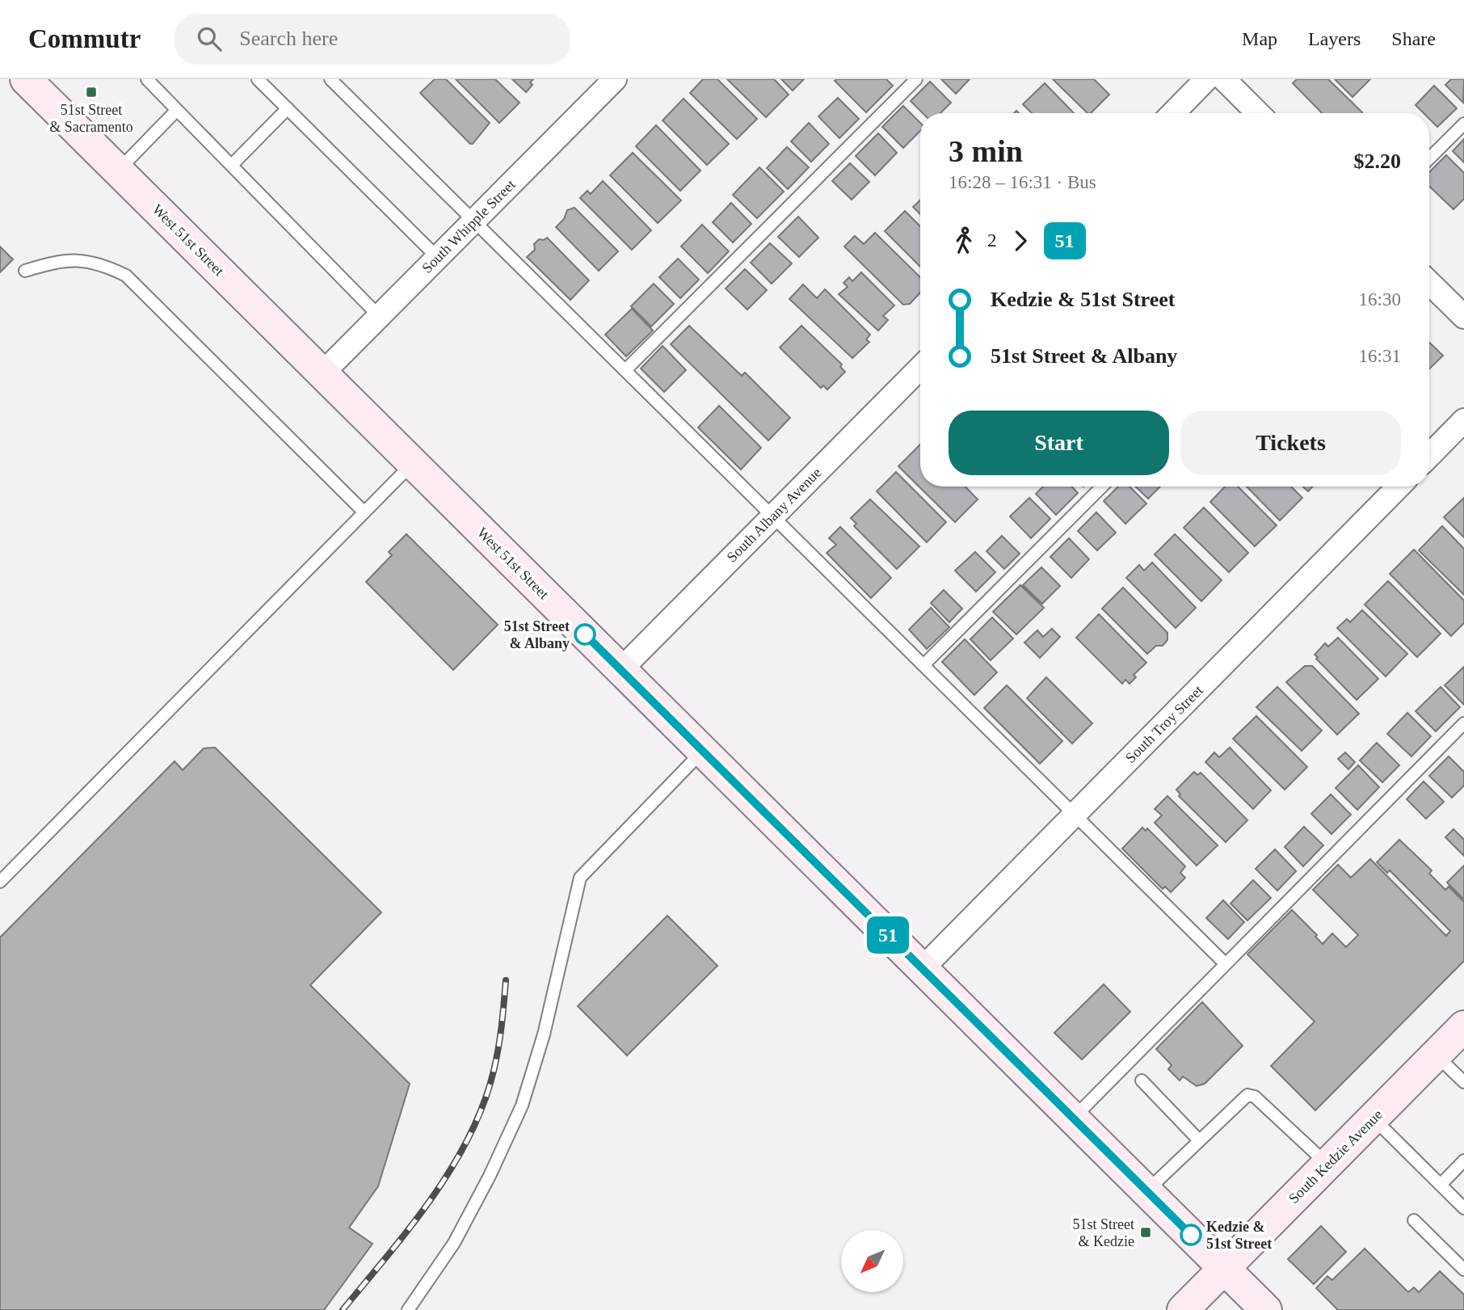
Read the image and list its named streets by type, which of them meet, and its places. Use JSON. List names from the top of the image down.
{
  "streets": {
    "street": [
      "South Whipple Street",
      "West 51st Street",
      "South Albany Avenue",
      "South Troy Street",
      "South Kedzie Avenue"
    ]
  },
  "crossings": [
    ["South Whipple Street", "West 51st Street"],
    ["West 51st Street", "South Albany Avenue"],
    ["West 51st Street", "South Troy Street"],
    ["West 51st Street", "South Kedzie Avenue"]
  ],
  "places": {
    "transit": ["51st Street & Sacramento", "51st Street & Kedzie"],
    "other": ["51st Street & Albany", "Kedzie & 51st Street"]
  },
  "lines": ["bus line 51"],
  "north": "bottom left",
  "page": {
    "header": "Commutr",
    "search": "Search here",
    "nav": ["Map", "Layers", "Share"],
    "on_map": "51",
    "heading": ["3 min", "16:28 – 16:31 · Bus", "$2.20"],
    "legs": ["2", "51"],
    "list": [
      {
        "name": "Kedzie & 51st Street",
        "value": "16:30"
      },
      {
        "name": "51st Street & Albany",
        "value": "16:31"
      }
    ],
    "buttons": ["Start", "Tickets"]
  }
}
